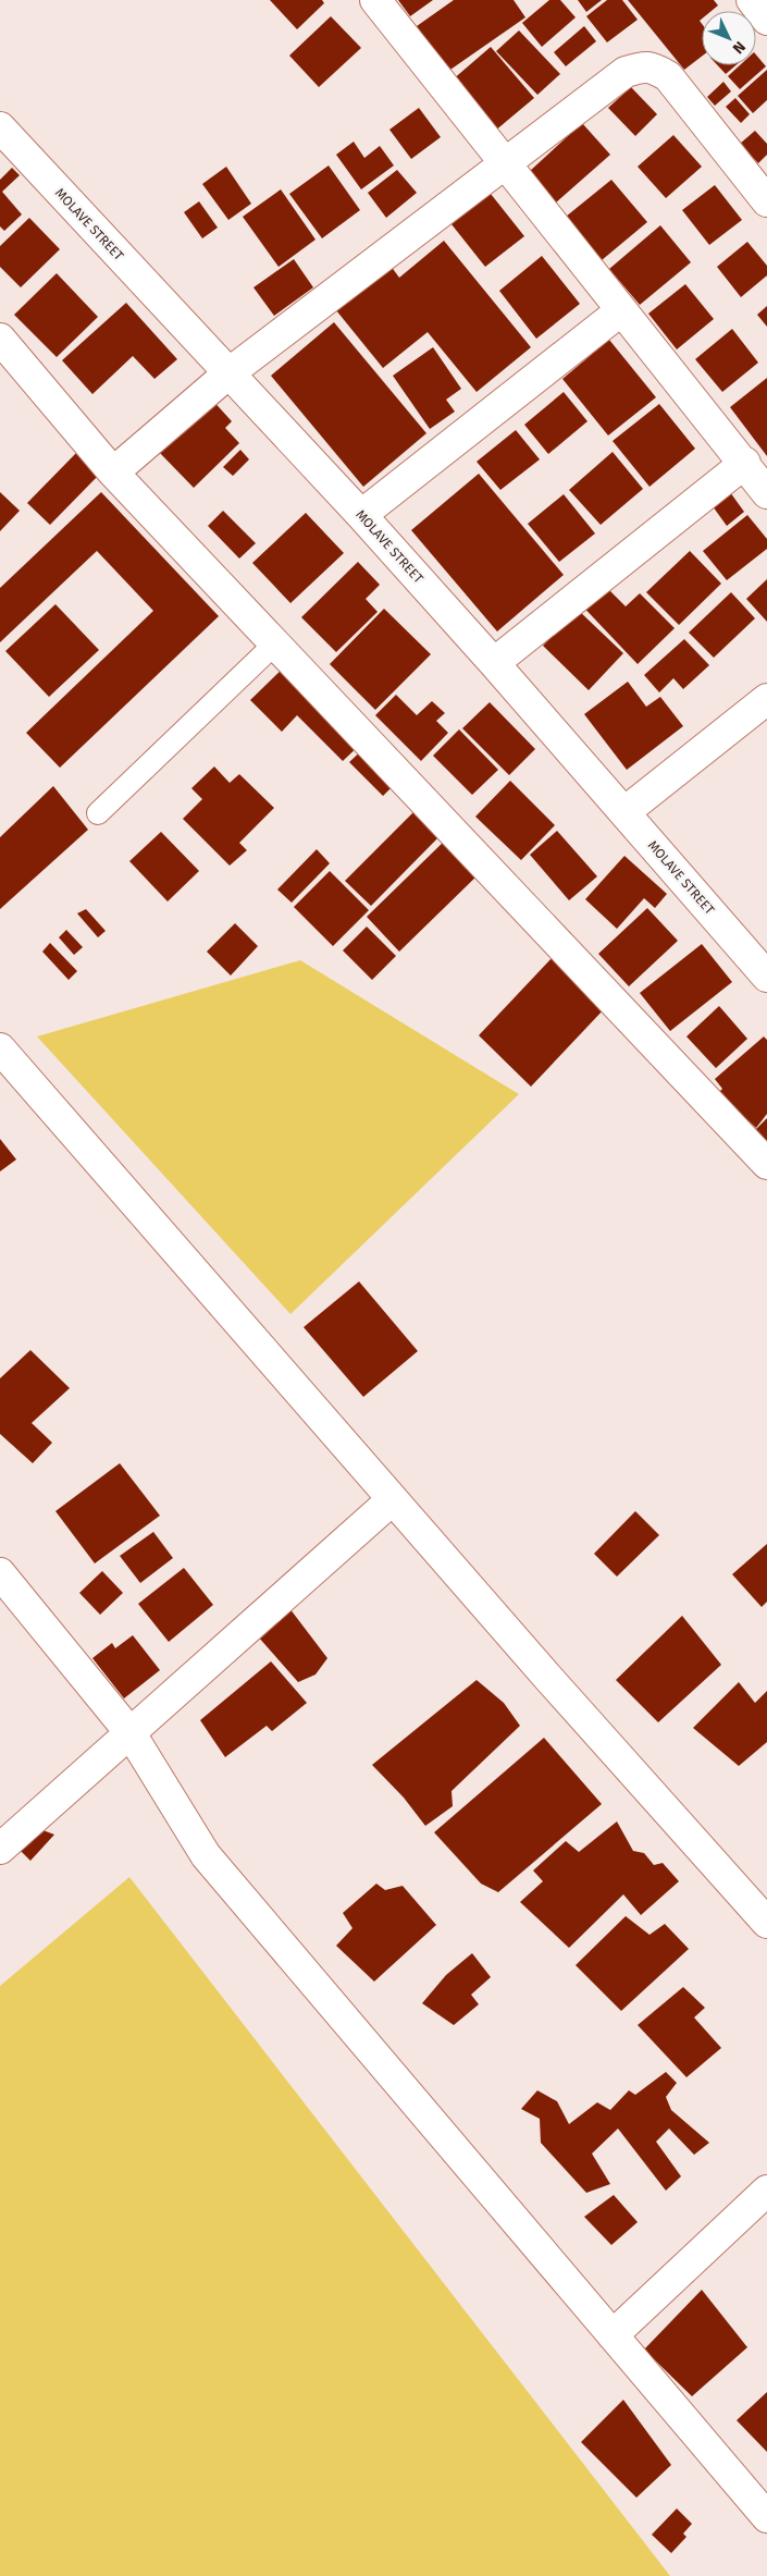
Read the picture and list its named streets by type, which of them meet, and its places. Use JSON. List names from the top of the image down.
{
  "streets": {
    "street": ["MOLAVE STREET"]
  },
  "north": "bottom right"
}
